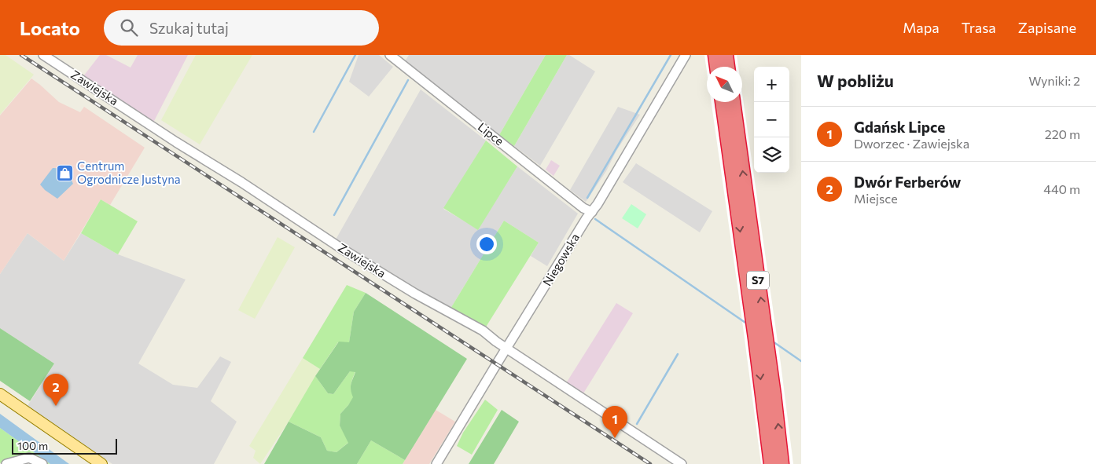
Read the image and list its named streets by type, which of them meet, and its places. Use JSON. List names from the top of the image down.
{
  "streets": {
    "highway": ["S7"],
    "street": ["Zawiejska", "Lipce", "Niegowska"]
  },
  "crossings": [
    ["Zawiejska", "Niegowska"],
    ["Lipce", "Niegowska"]
  ],
  "places": {
    "shop": ["Centrum Ogrodnicze Justyna"]
  },
  "scale_bar": "100 m",
  "north": "top left",
  "page": {
    "header": "Locato",
    "search": "Szukaj tutaj",
    "nav": ["Mapa", "Trasa", "Zapisane"],
    "heading": ["W pobliżu", "Wyniki: 2"],
    "map_buttons": ["+", "−"],
    "list": [
      {
        "mark": "1",
        "name": "Gdańsk Lipce",
        "note": "Dworzec · Zawiejska",
        "value": "220 m"
      },
      {
        "mark": "2",
        "name": "Dwór Ferberów",
        "note": "Miejsce",
        "value": "440 m"
      }
    ],
    "pins": ["2", "1"],
    "scale": "100 m"
  }
}
